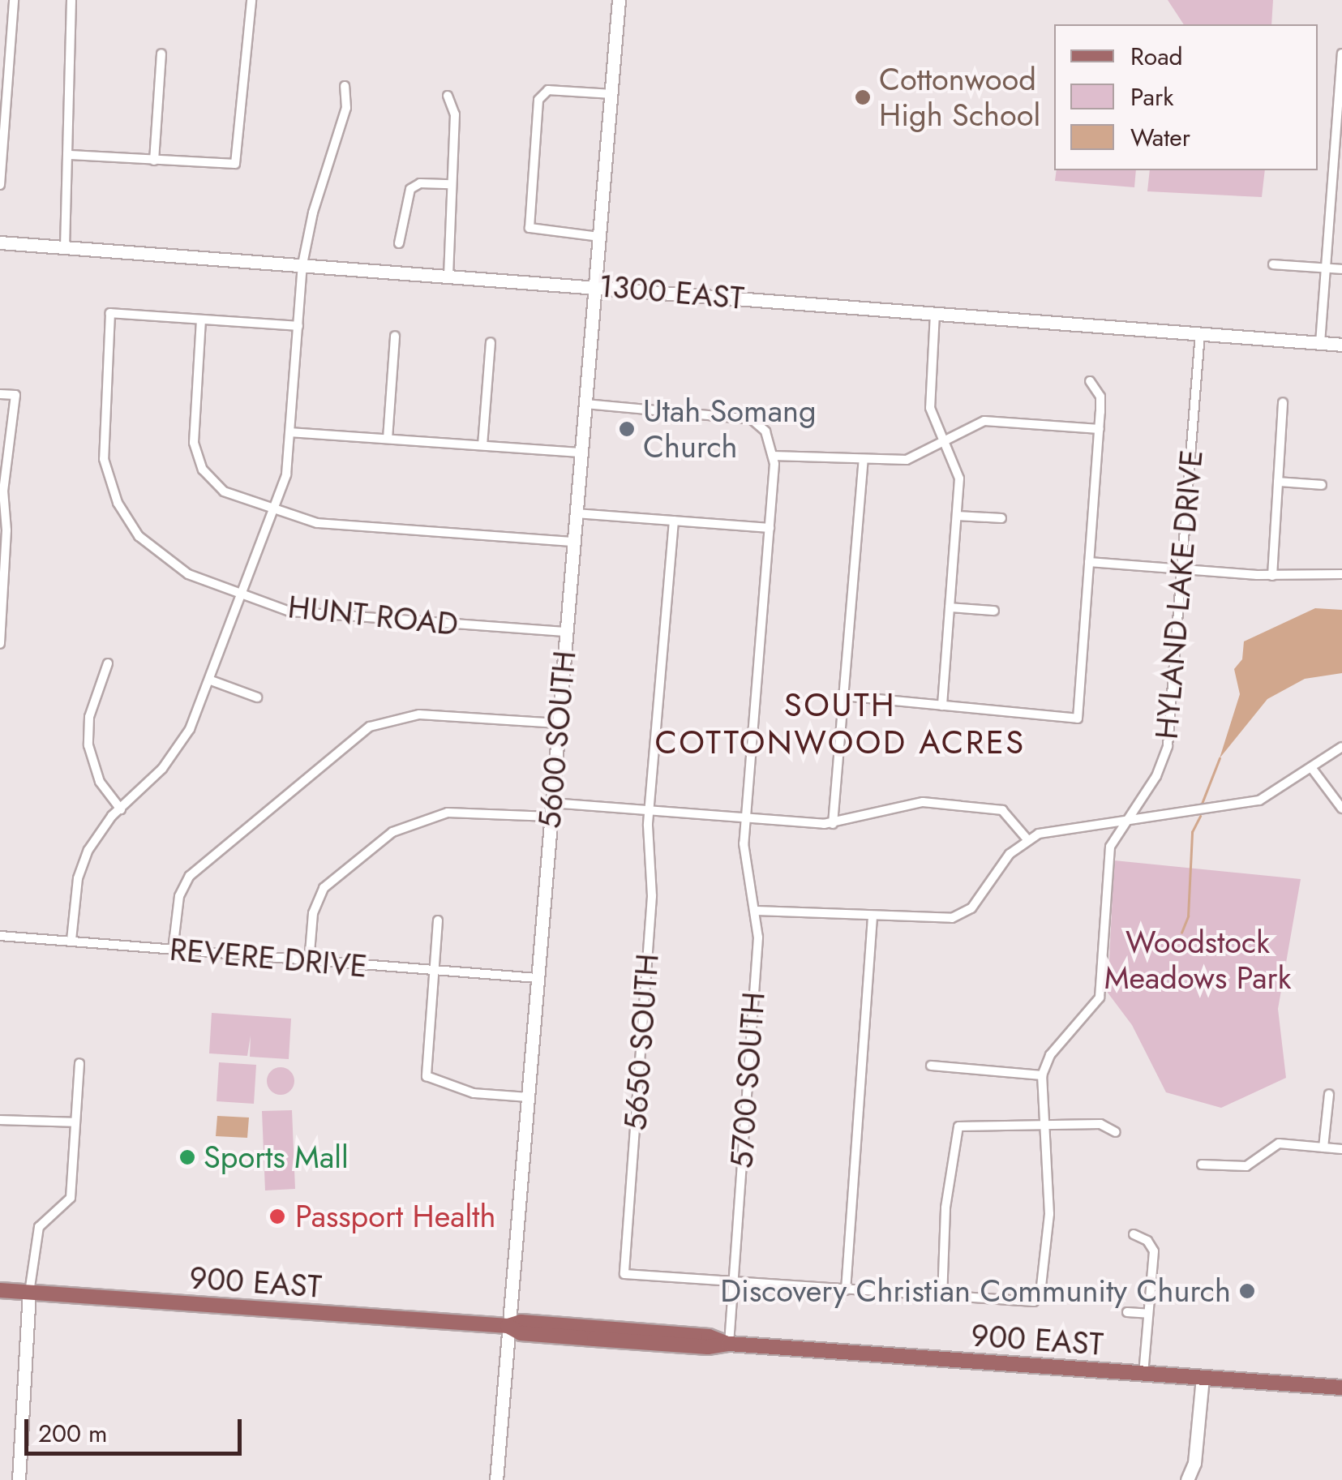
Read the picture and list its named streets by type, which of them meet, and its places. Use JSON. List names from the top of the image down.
{
  "streets": {
    "main road": ["1300 EAST", "5600 SOUTH", "900 EAST"],
    "street": [
      "HYLAND LAKE DRIVE",
      "HUNT ROAD",
      "REVERE DRIVE",
      "5650 SOUTH",
      "5700 SOUTH"
    ]
  },
  "crossings": [
    ["1300 EAST", "HYLAND LAKE DRIVE"],
    ["1300 EAST", "5600 SOUTH"],
    ["HUNT ROAD", "5600 SOUTH"],
    ["5600 SOUTH", "REVERE DRIVE"],
    ["5600 SOUTH", "900 EAST"],
    ["5650 SOUTH", "5700 SOUTH"],
    ["5700 SOUTH", "900 EAST"]
  ],
  "districts": ["SOUTH COTTONWOOD ACRES"],
  "parks": ["Woodstock Meadows Park"],
  "places": [
    "Cottonwood High School",
    "Utah Somang Church",
    "Sports Mall",
    "Passport Health",
    "Discovery Christian Community Church"
  ],
  "legend": ["Road", "Park", "Water"],
  "scale_bar": "200 m"
}
